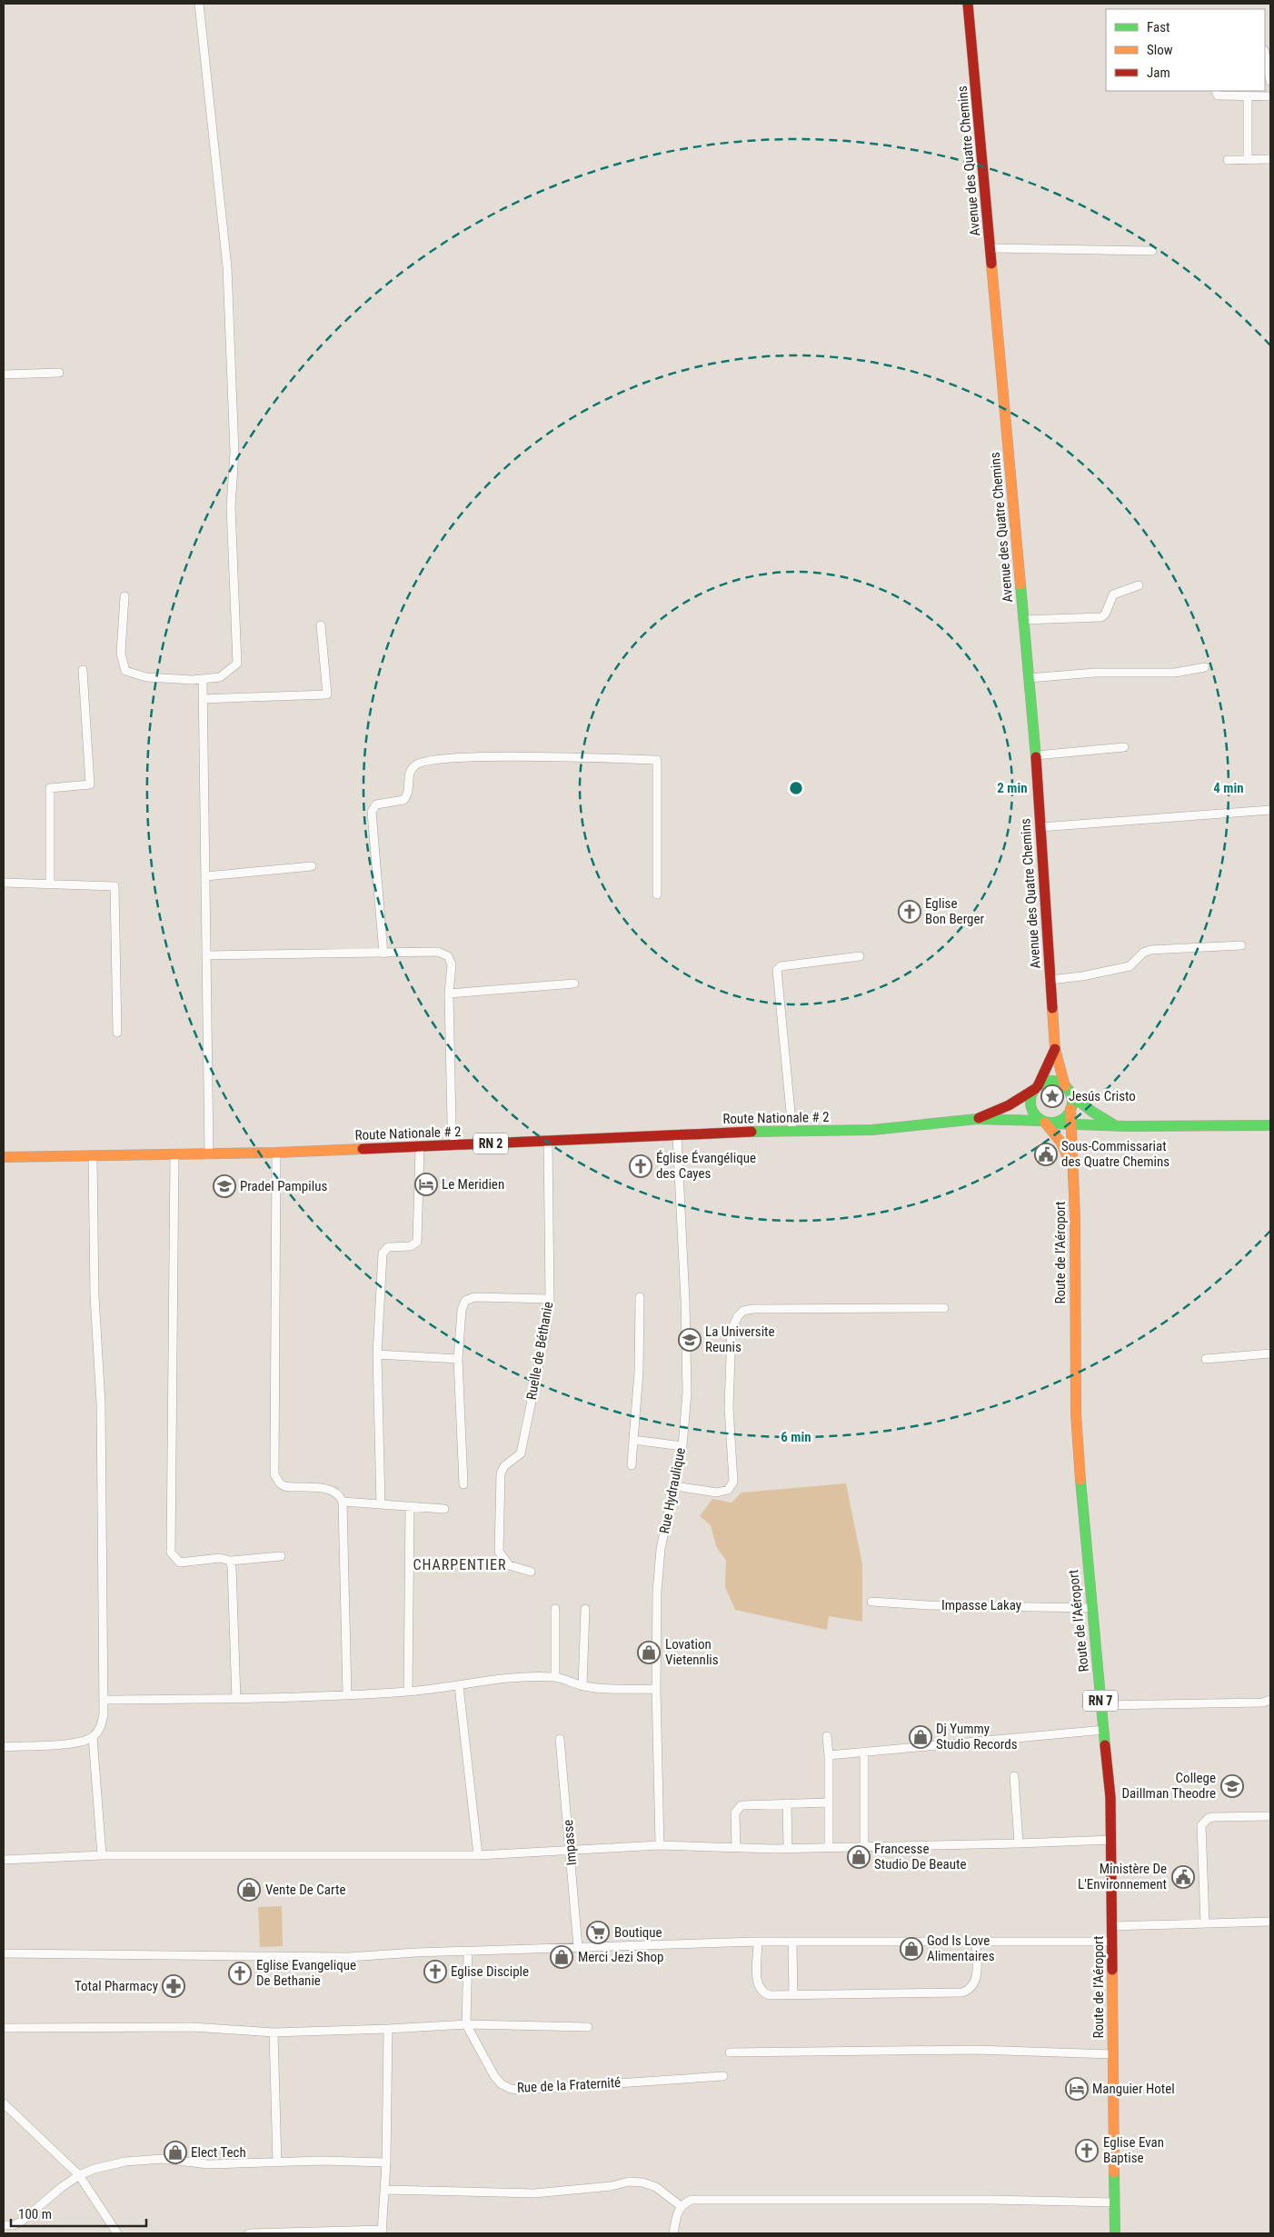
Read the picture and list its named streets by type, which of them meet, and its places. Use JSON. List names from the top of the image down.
{
  "streets": {
    "main road": [
      "Avenue des Quatre Chemins",
      "Route Nationale # 2",
      "RN 2",
      "Route de l’Aéroport",
      "RN 7"
    ],
    "street": [
      "Ruelle de Béthanie",
      "Rue Hydraulique",
      "Impasse Lakay",
      "Impasse",
      "Rue de la Fraternité"
    ]
  },
  "crossings": [
    ["Avenue des Quatre Chemins", "Route Nationale # 2"],
    ["Avenue des Quatre Chemins", "Route de l’Aéroport"],
    ["Route Nationale # 2", "Route de l’Aéroport"],
    ["Route Nationale # 2", "Ruelle de Béthanie"],
    ["Route Nationale # 2", "Rue Hydraulique"],
    ["Route de l’Aéroport", "Impasse Lakay"]
  ],
  "districts": ["CHARPENTIER"],
  "places": {
    "church": [
      "Eglise Bon Berger",
      "Église Évangélique des Cayes",
      "Eglise Disciple",
      "Eglise Evangelique De Bethanie",
      "Eglise Evan Baptise"
    ],
    "place": ["Jesús Cristo"],
    "public building": ["Sous-Commissariat des Quatre Chemins", "Ministère De L'Environnement"],
    "hotel": ["Le Meridien", "Manguier Hotel"],
    "school or university": ["Pradel Pampilus", "La Universite Reunis", "College Daillman Theodre"],
    "shop": [
      "Lovation Vietennlis",
      "Dj Yummy Studio Records",
      "Francesse Studio De Beaute",
      "Vente De Carte",
      "God Is Love Alimentaires",
      "Merci Jezi Shop",
      "Elect Tech"
    ],
    "supermarket": ["Boutique"],
    "pharmacy": ["Total Pharmacy"]
  },
  "legend": ["Fast", "Slow", "Jam"],
  "scale_bar": "100 m",
  "rings": ["2 min", "4 min", "6 min"]
}
